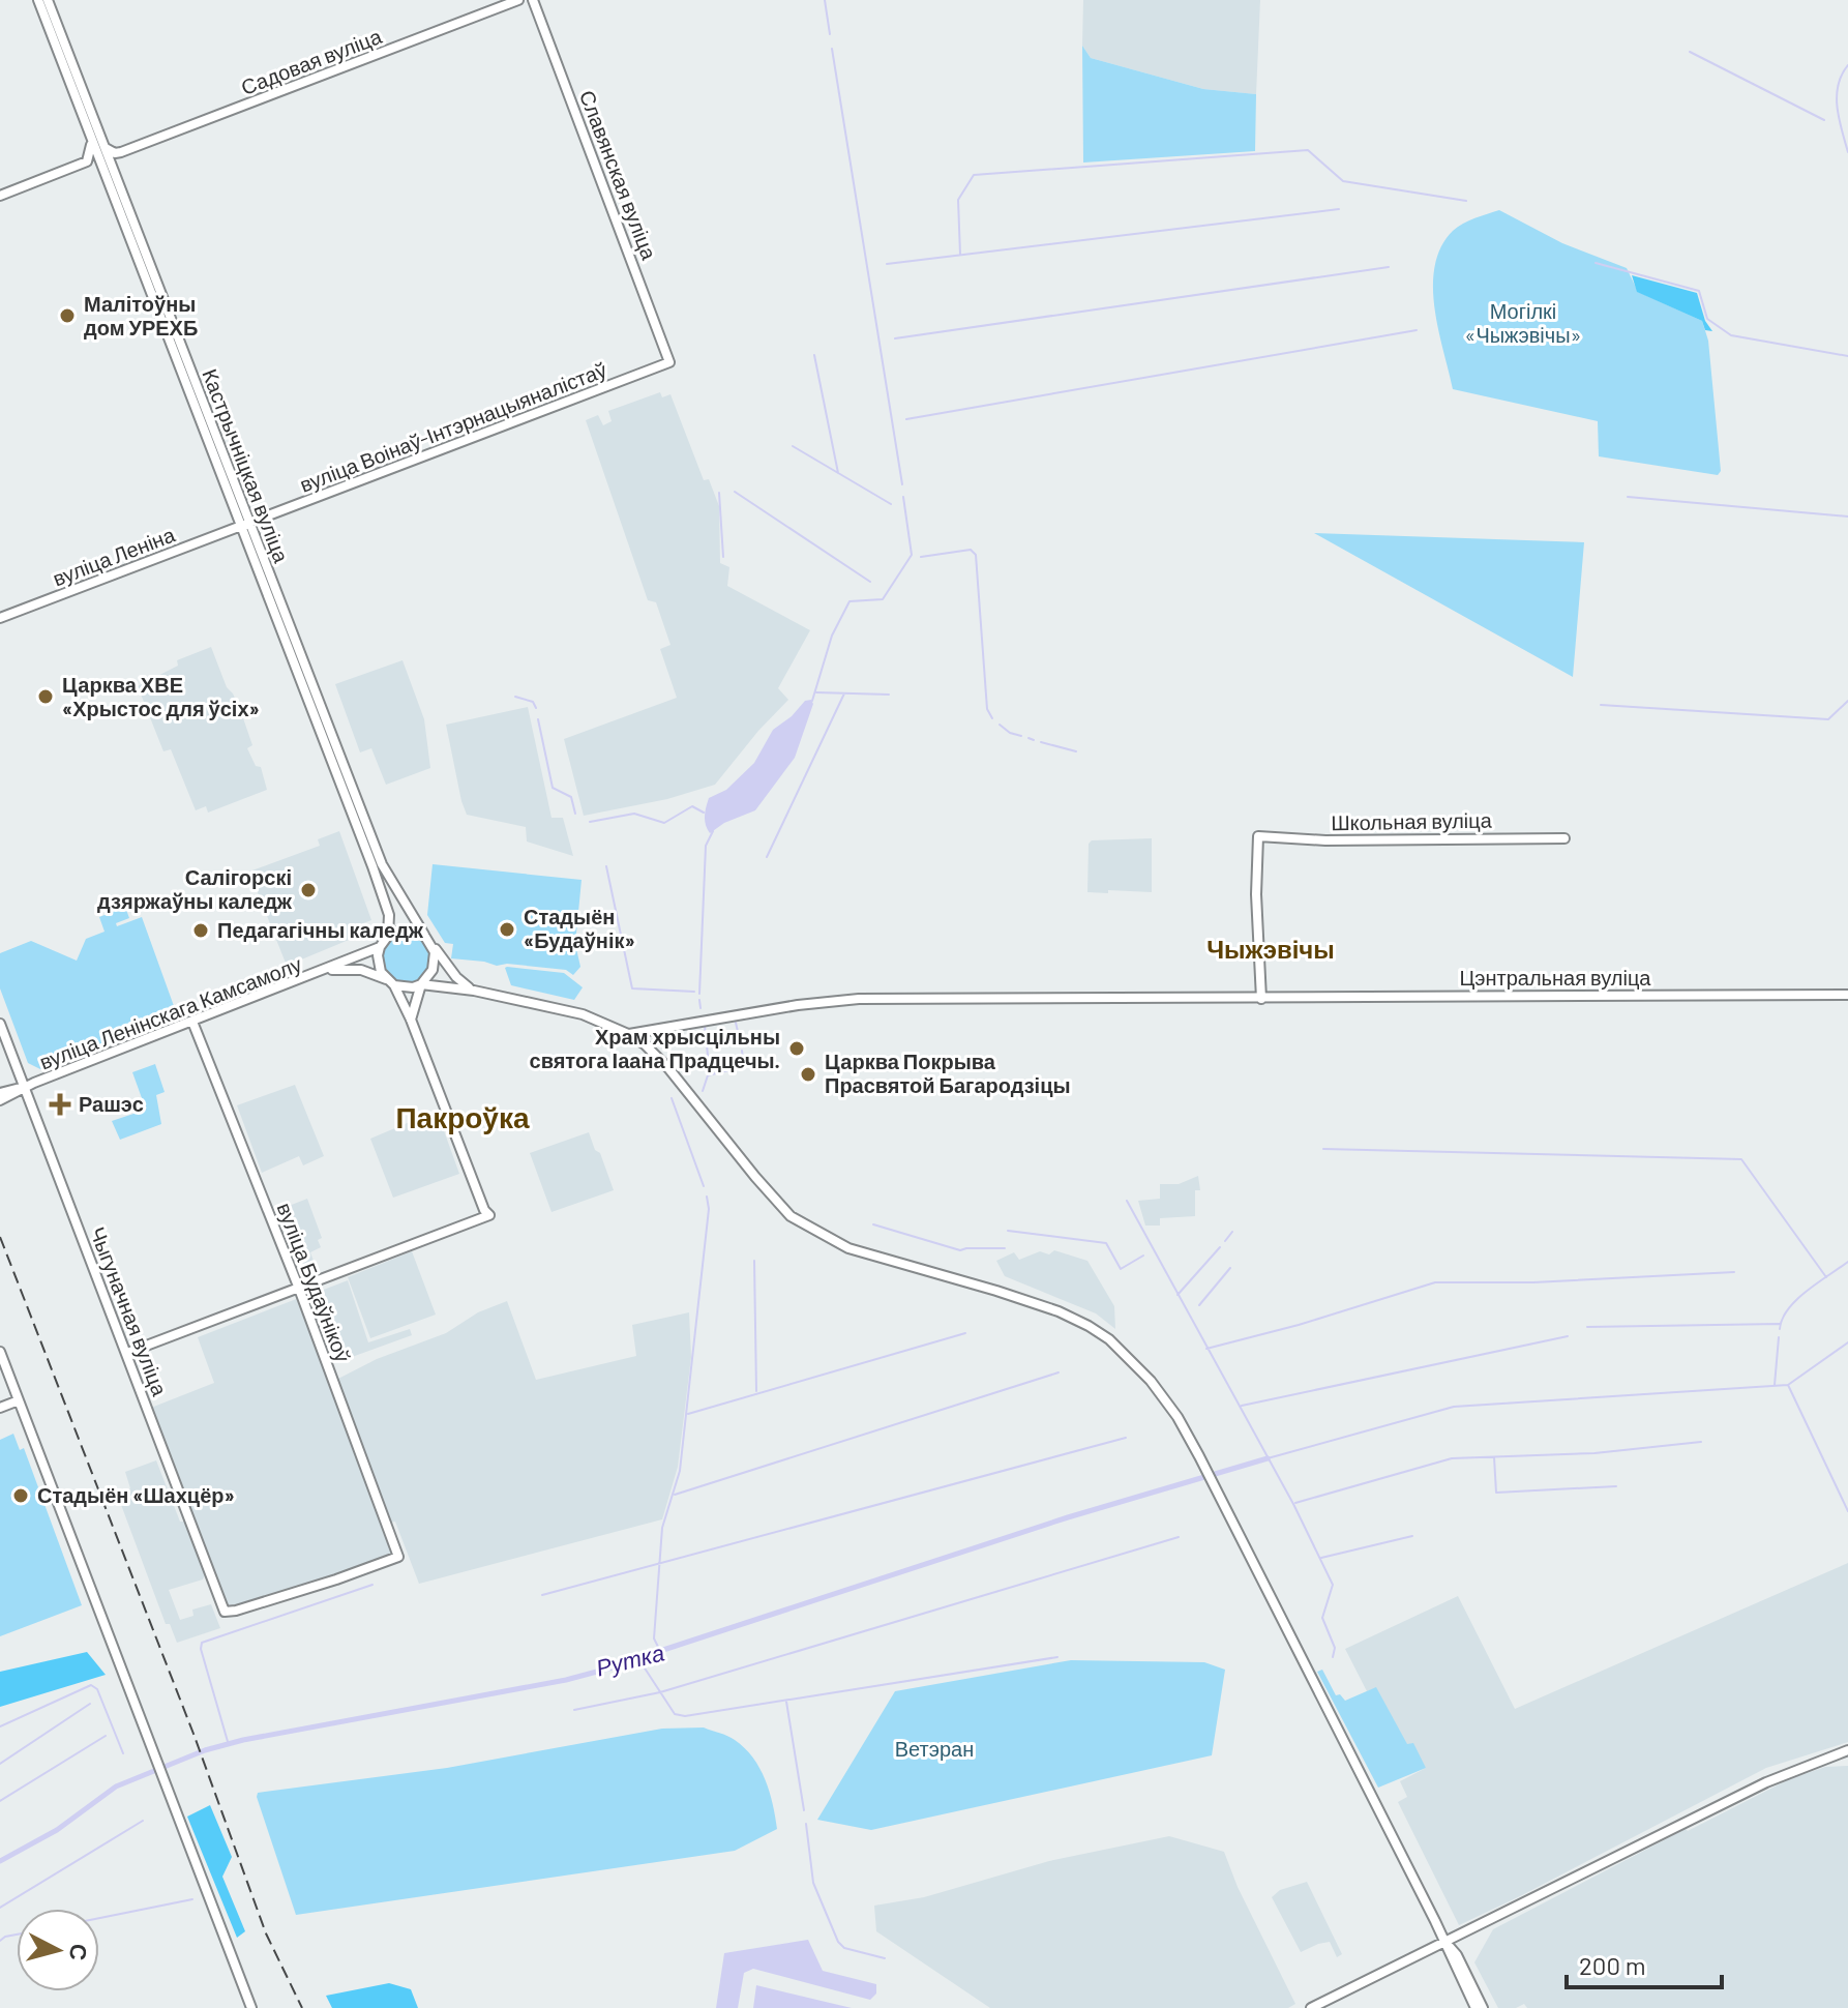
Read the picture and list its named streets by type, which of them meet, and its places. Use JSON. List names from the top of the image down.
{
  "streets": {
    "main road": [
      "Садовая вуліца",
      "Славянская вуліца",
      "вуліца Воінаў-Інтэрнацыяналістаў",
      "Кастрычніцкая вуліца",
      "вуліца Леніна",
      "Школьная вуліца",
      "Цэнтральная вуліца",
      "вуліца Ленінскага Камсамолу",
      "вуліца Будаўнікоў",
      "Чыгуначная вуліца"
    ]
  },
  "crossings": [
    ["Славянская вуліца", "вуліца Воінаў-Інтэрнацыяналістаў"],
    ["вуліца Воінаў-Інтэрнацыяналістаў", "Кастрычніцкая вуліца"],
    ["вуліца Воінаў-Інтэрнацыяналістаў", "вуліца Леніна"],
    ["Кастрычніцкая вуліца", "вуліца Леніна"],
    ["Кастрычніцкая вуліца", "вуліца Ленінскага Камсамолу"],
    ["Школьная вуліца", "Цэнтральная вуліца"],
    ["вуліца Ленінскага Камсамолу", "вуліца Будаўнікоў"],
    ["вуліца Ленінскага Камсамолу", "Чыгуначная вуліца"],
    ["вуліца Будаўнікоў", "Чыгуначная вуліца"]
  ],
  "districts": ["Чыжэвічы", "Пакроўка"],
  "water": ["Рутка"],
  "parks": ["Могілкі «Чыжэвічы»", "Ветэран"],
  "places": {
    "other": [
      "Малітоўны дом УРЕХБ",
      "Царква ХВЕ «Хрыстос для ўсіх»",
      "Салігорскі дзяржаўны каледж",
      "Стадыён «Будаўнік»",
      "Педагагічны каледж",
      "Храм хрысцільны святога Іаана Прадцечы.",
      "Царква Покрыва Прасвятой Багародзіцы",
      "Стадыён «Шахцёр»"
    ],
    "health": ["Рашэс"]
  },
  "scale_bar": "200 m",
  "north": "right"
}
